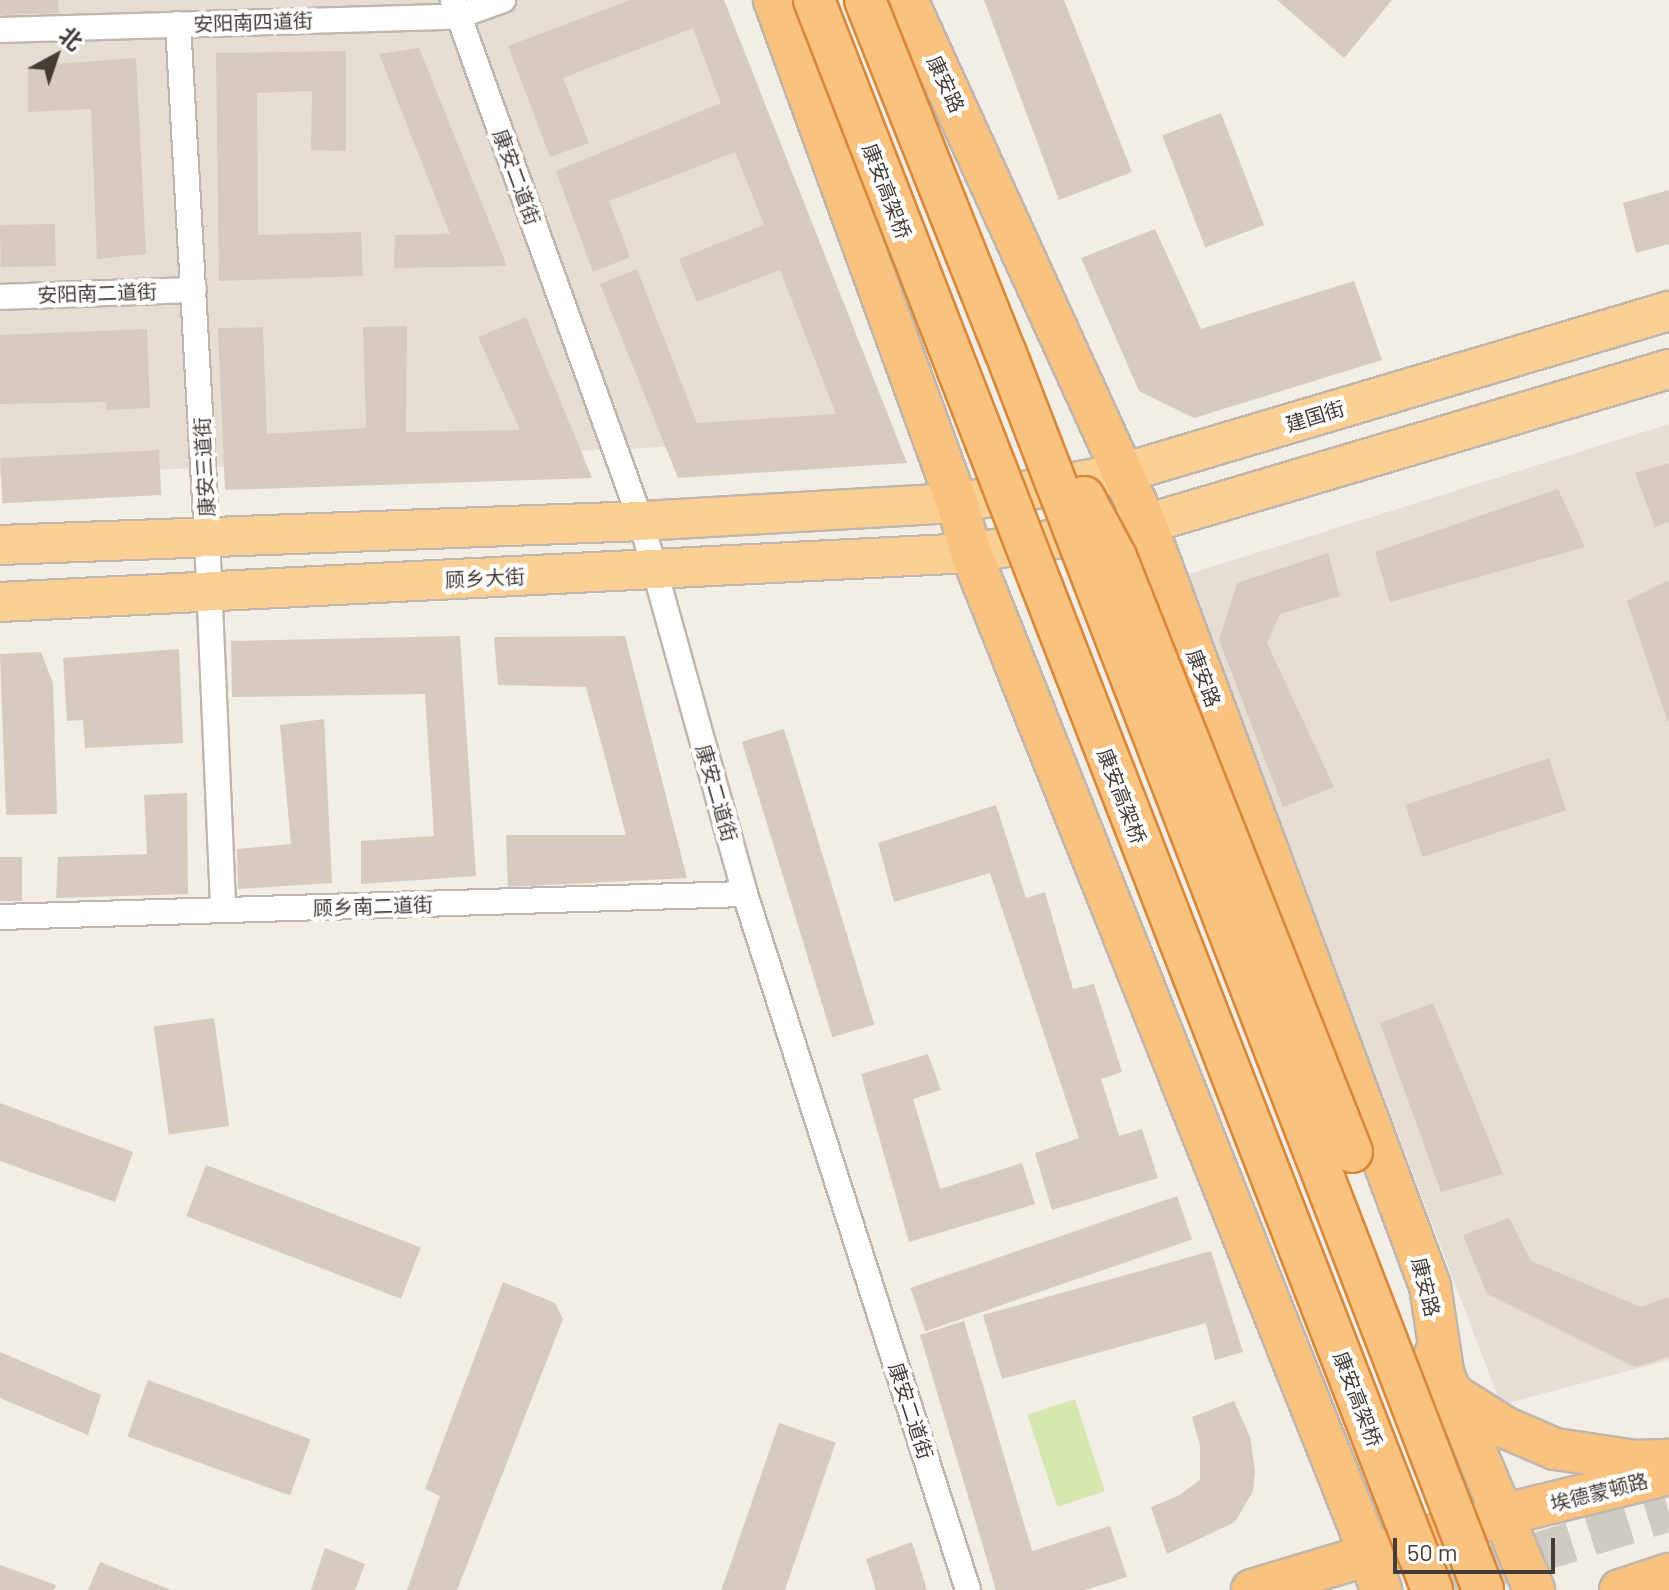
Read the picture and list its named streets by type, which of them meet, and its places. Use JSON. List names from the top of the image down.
{
  "streets": {
    "highway": ["康安路", "康安高架桥", "埃德蒙顿路"],
    "main road": ["建国街", "顾乡大街"],
    "street": [
      "安阳南四道街",
      "康安二道街",
      "安阳南二道街",
      "康安三道街",
      "顾乡南二道街"
    ]
  },
  "crossings": [
    ["安阳南四道街", "康安二道街"],
    ["安阳南四道街", "康安三道街"],
    ["康安路", "建国街"],
    ["康安路", "埃德蒙顿路"],
    ["康安二道街", "顾乡大街"],
    ["康安二道街", "顾乡南二道街"],
    ["安阳南二道街", "康安三道街"],
    ["康安三道街", "顾乡大街"],
    ["康安三道街", "顾乡南二道街"]
  ],
  "scale_bar": "50 m",
  "north": "top right"
}
